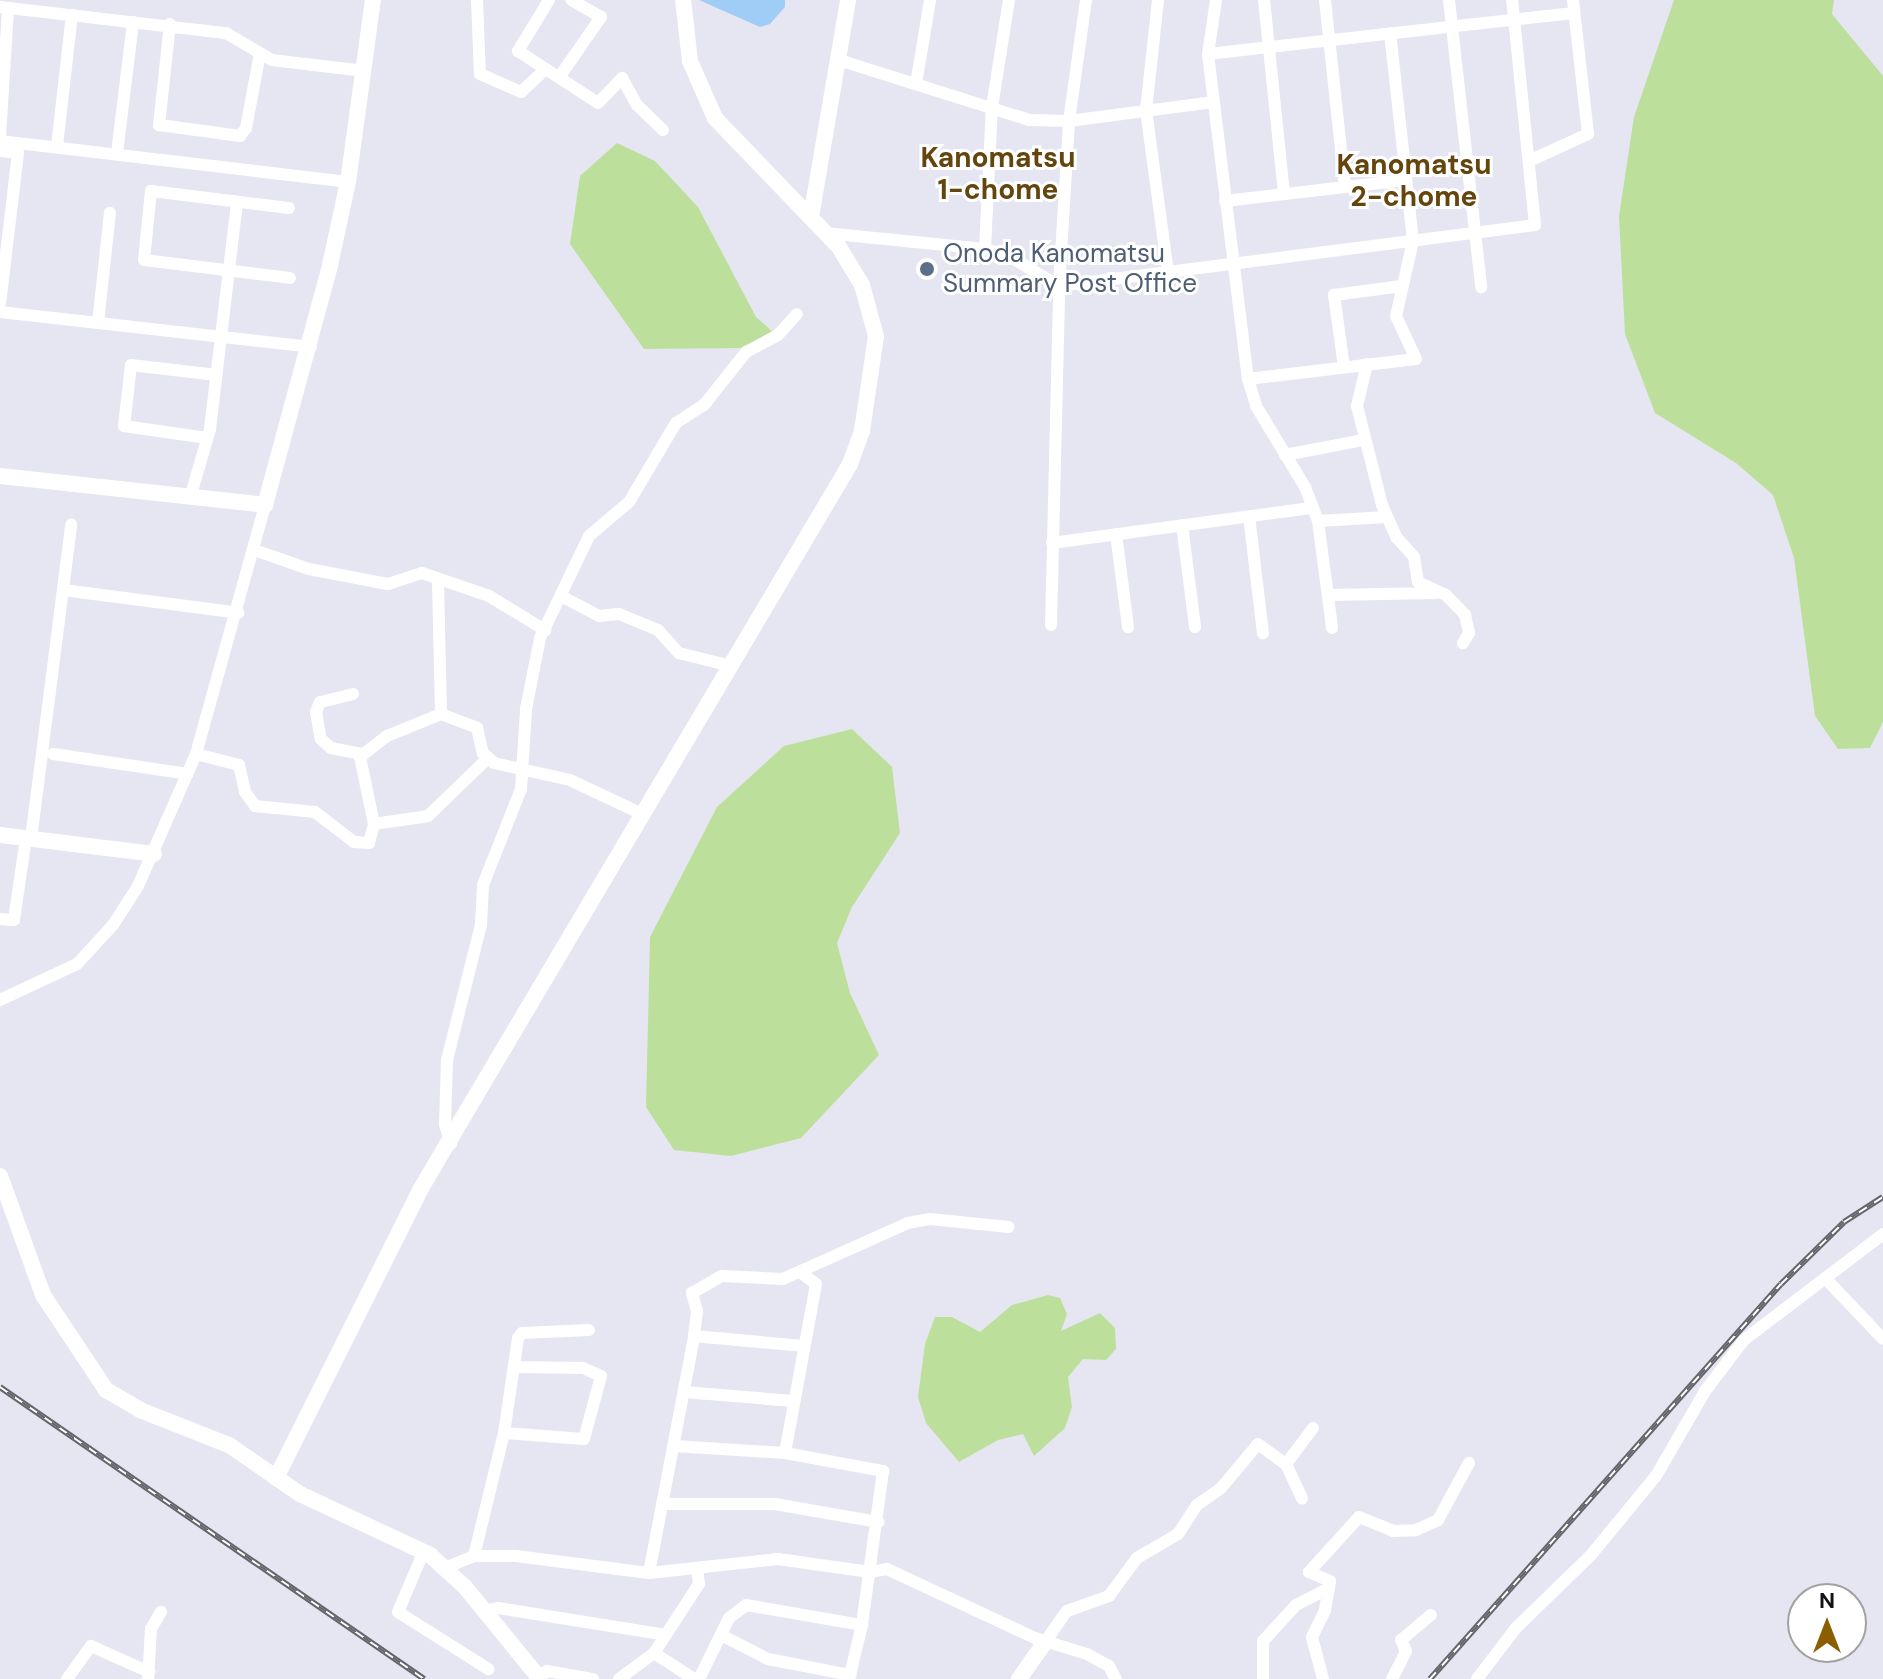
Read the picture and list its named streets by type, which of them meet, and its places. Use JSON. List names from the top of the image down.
{
  "districts": ["Kanomatsu 1-chome", "Kanomatsu 2-chome"],
  "places": ["Onoda Kanomatsu Summary Post Office"],
  "north": "top"
}
